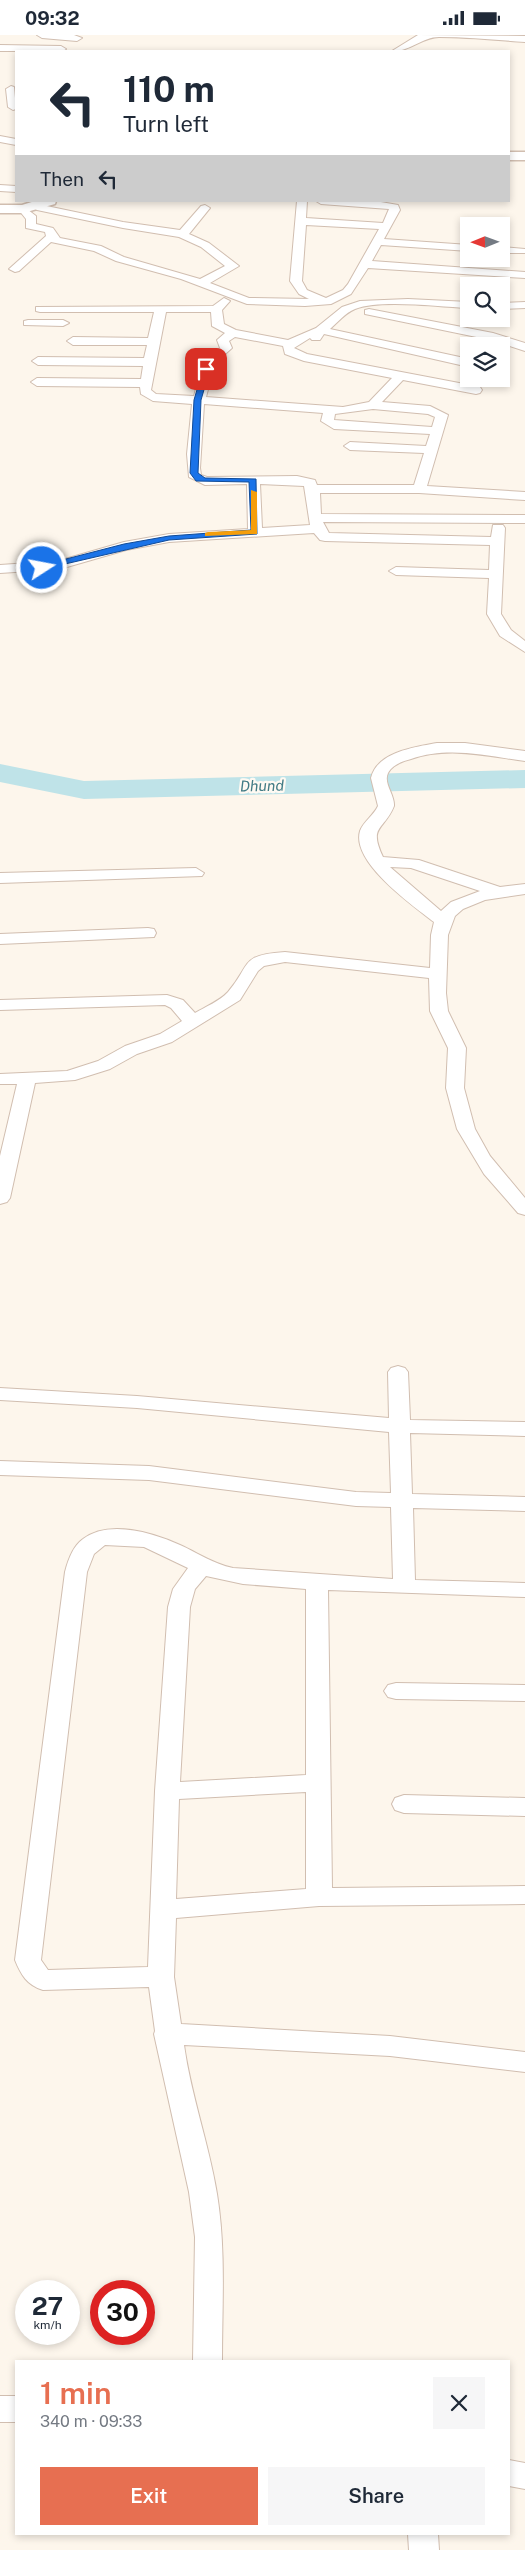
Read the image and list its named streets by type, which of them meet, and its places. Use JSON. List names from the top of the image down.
{
  "water": ["Dhund"],
  "north": "left",
  "page": {
    "status": "09:32",
    "turn": ["110 m", "Turn left"],
    "then": "Then",
    "speed": "27 km/h",
    "limit": "30",
    "heading": ["1 min", "340 m · 09:33"],
    "buttons": ["Exit", "Share"]
  }
}
